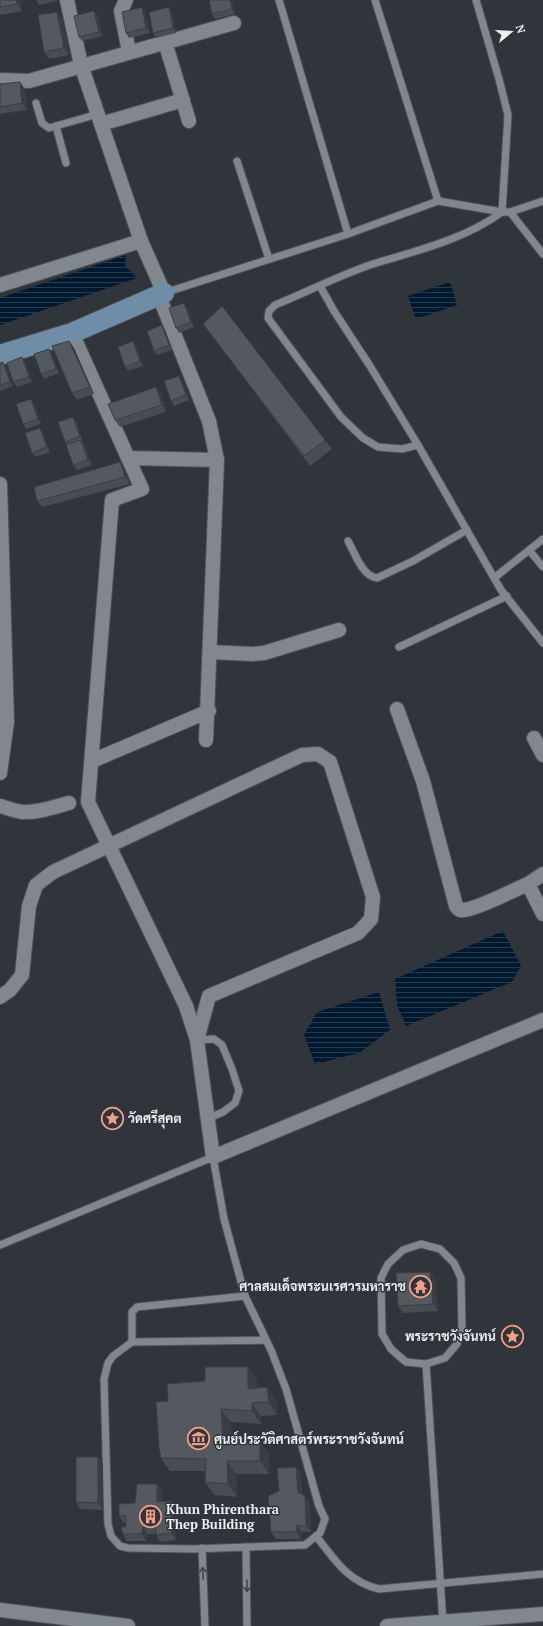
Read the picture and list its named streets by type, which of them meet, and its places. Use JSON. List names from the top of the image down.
{
  "places": {
    "place": ["วัดศรีสุคต", "พระราชวังจันทน์"],
    "temple": ["ศาลสมเด็จพระนเรศวรมหาราช"],
    "museum": ["ศูนย์ประวัติศาสตร์พระราชวังจันทน์"],
    "building": ["Khun Phirenthara Thep Building"]
  },
  "north": "right"
}
